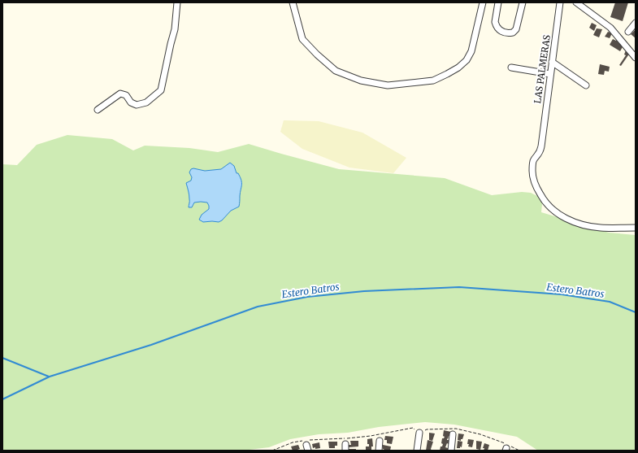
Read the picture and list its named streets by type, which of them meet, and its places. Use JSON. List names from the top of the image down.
{
  "streets": {
    "street": ["LAS PALMERAS"]
  },
  "water": ["Estero Batros"]
}
